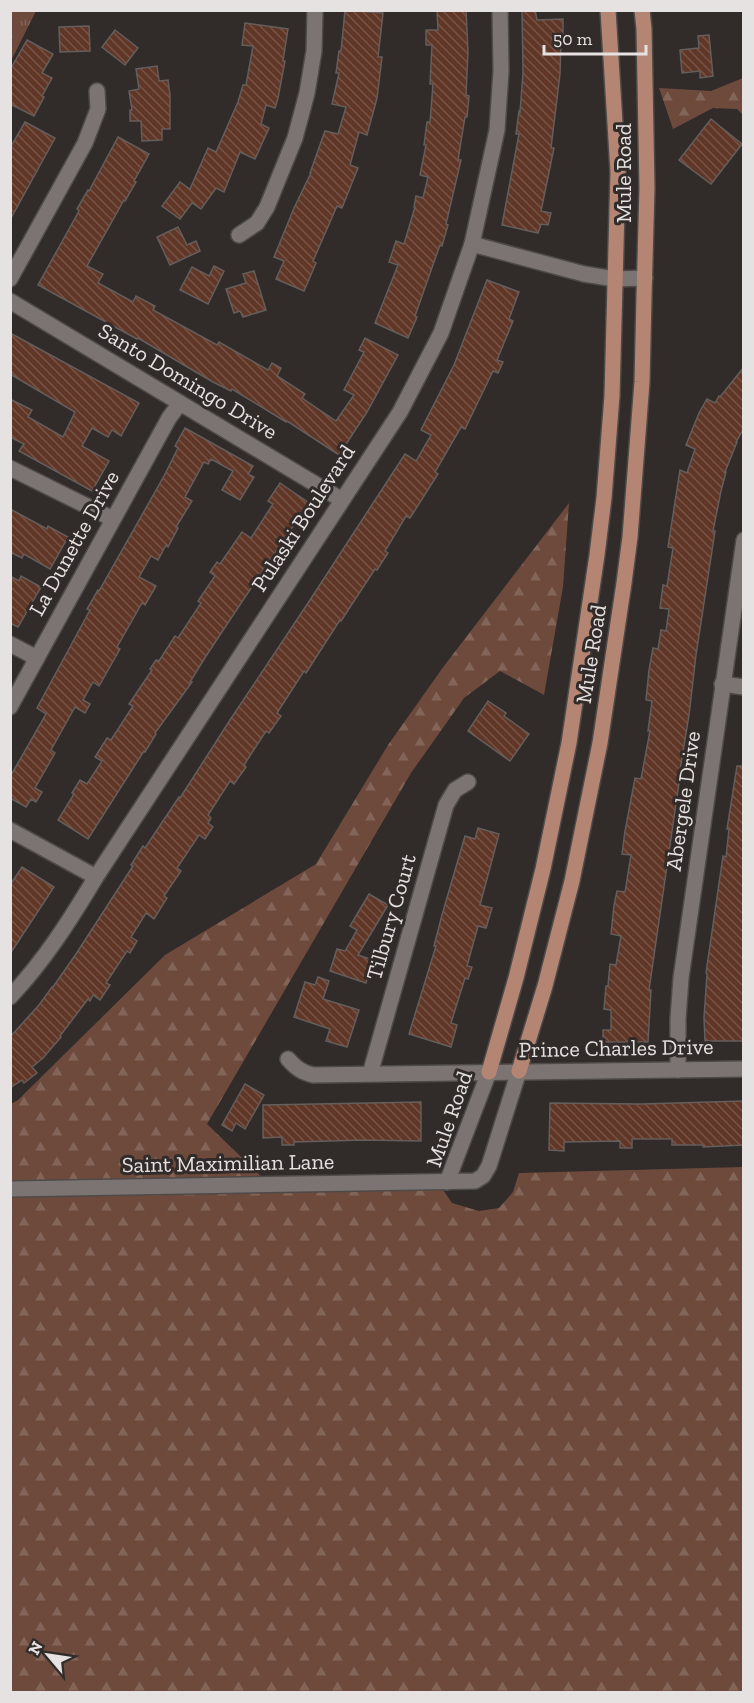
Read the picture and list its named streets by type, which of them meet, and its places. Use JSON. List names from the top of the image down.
{
  "streets": {
    "main road": ["Mule Road"],
    "street": [
      "Santo Domingo Drive",
      "Pulaski Boulevard",
      "La Dunette Drive",
      "Abergele Drive",
      "Tilbury Court",
      "Prince Charles Drive",
      "Saint Maximilian Lane"
    ]
  },
  "crossings": [
    ["Mule Road", "Prince Charles Drive"],
    ["Mule Road", "Saint Maximilian Lane"],
    ["Santo Domingo Drive", "Pulaski Boulevard"],
    ["Santo Domingo Drive", "La Dunette Drive"],
    ["Abergele Drive", "Prince Charles Drive"],
    ["Tilbury Court", "Prince Charles Drive"]
  ],
  "scale_bar": "50 m",
  "north": "top left"
}
